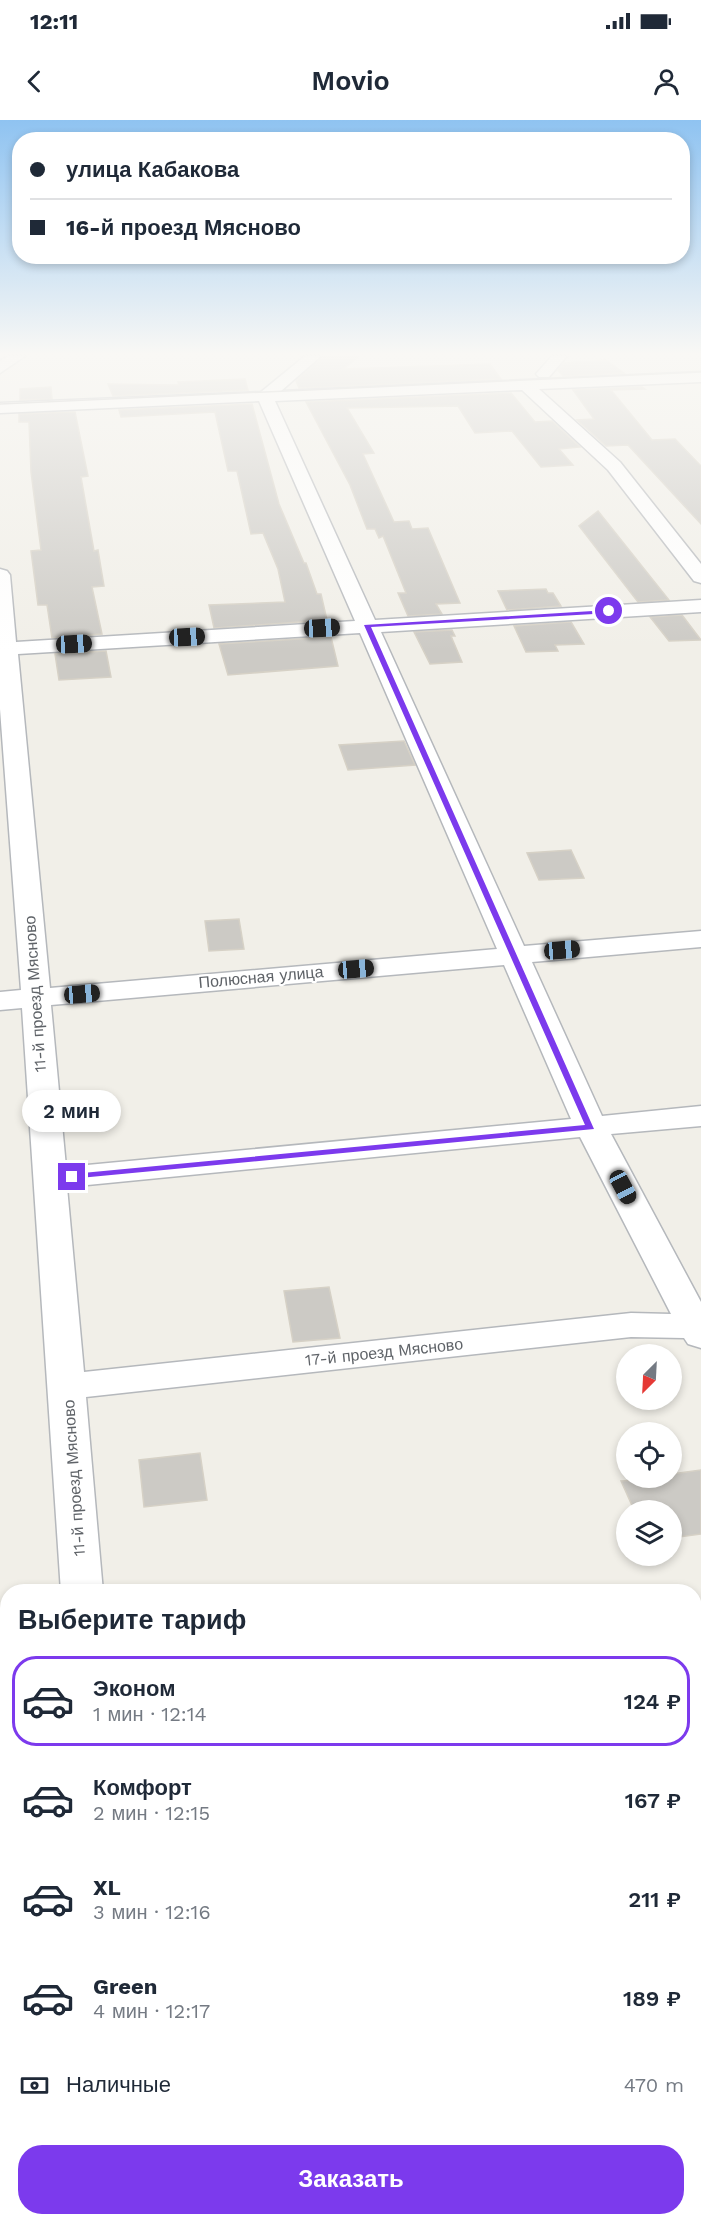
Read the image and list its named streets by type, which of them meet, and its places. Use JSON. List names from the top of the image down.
{
  "streets": {
    "street": ["Полюсная улица", "11-й проезд Мясново", "17-й проезд Мясново"]
  },
  "crossings": [
    ["Полюсная улица", "11-й проезд Мясново"],
    ["11-й проезд Мясново", "17-й проезд Мясново"]
  ],
  "north": "bottom left",
  "page": {
    "status": "12:11",
    "header": "Movio",
    "banner": ["улица Кабакова", "16-й проезд Мясново"],
    "bubble": "2 мин",
    "heading": "Выберите тариф",
    "list": [
      {
        "name": "Эконом",
        "note": "1 мин · 12:14",
        "value": "124 ₽"
      },
      {
        "name": "Комфорт",
        "note": "2 мин · 12:15",
        "value": "167 ₽"
      },
      {
        "name": "XL",
        "note": "3 мин · 12:16",
        "value": "211 ₽"
      },
      {
        "name": "Green",
        "note": "4 мин · 12:17",
        "value": "189 ₽"
      }
    ],
    "pay": ["Наличные", "470 m"],
    "buttons": "Заказать"
  }
}
